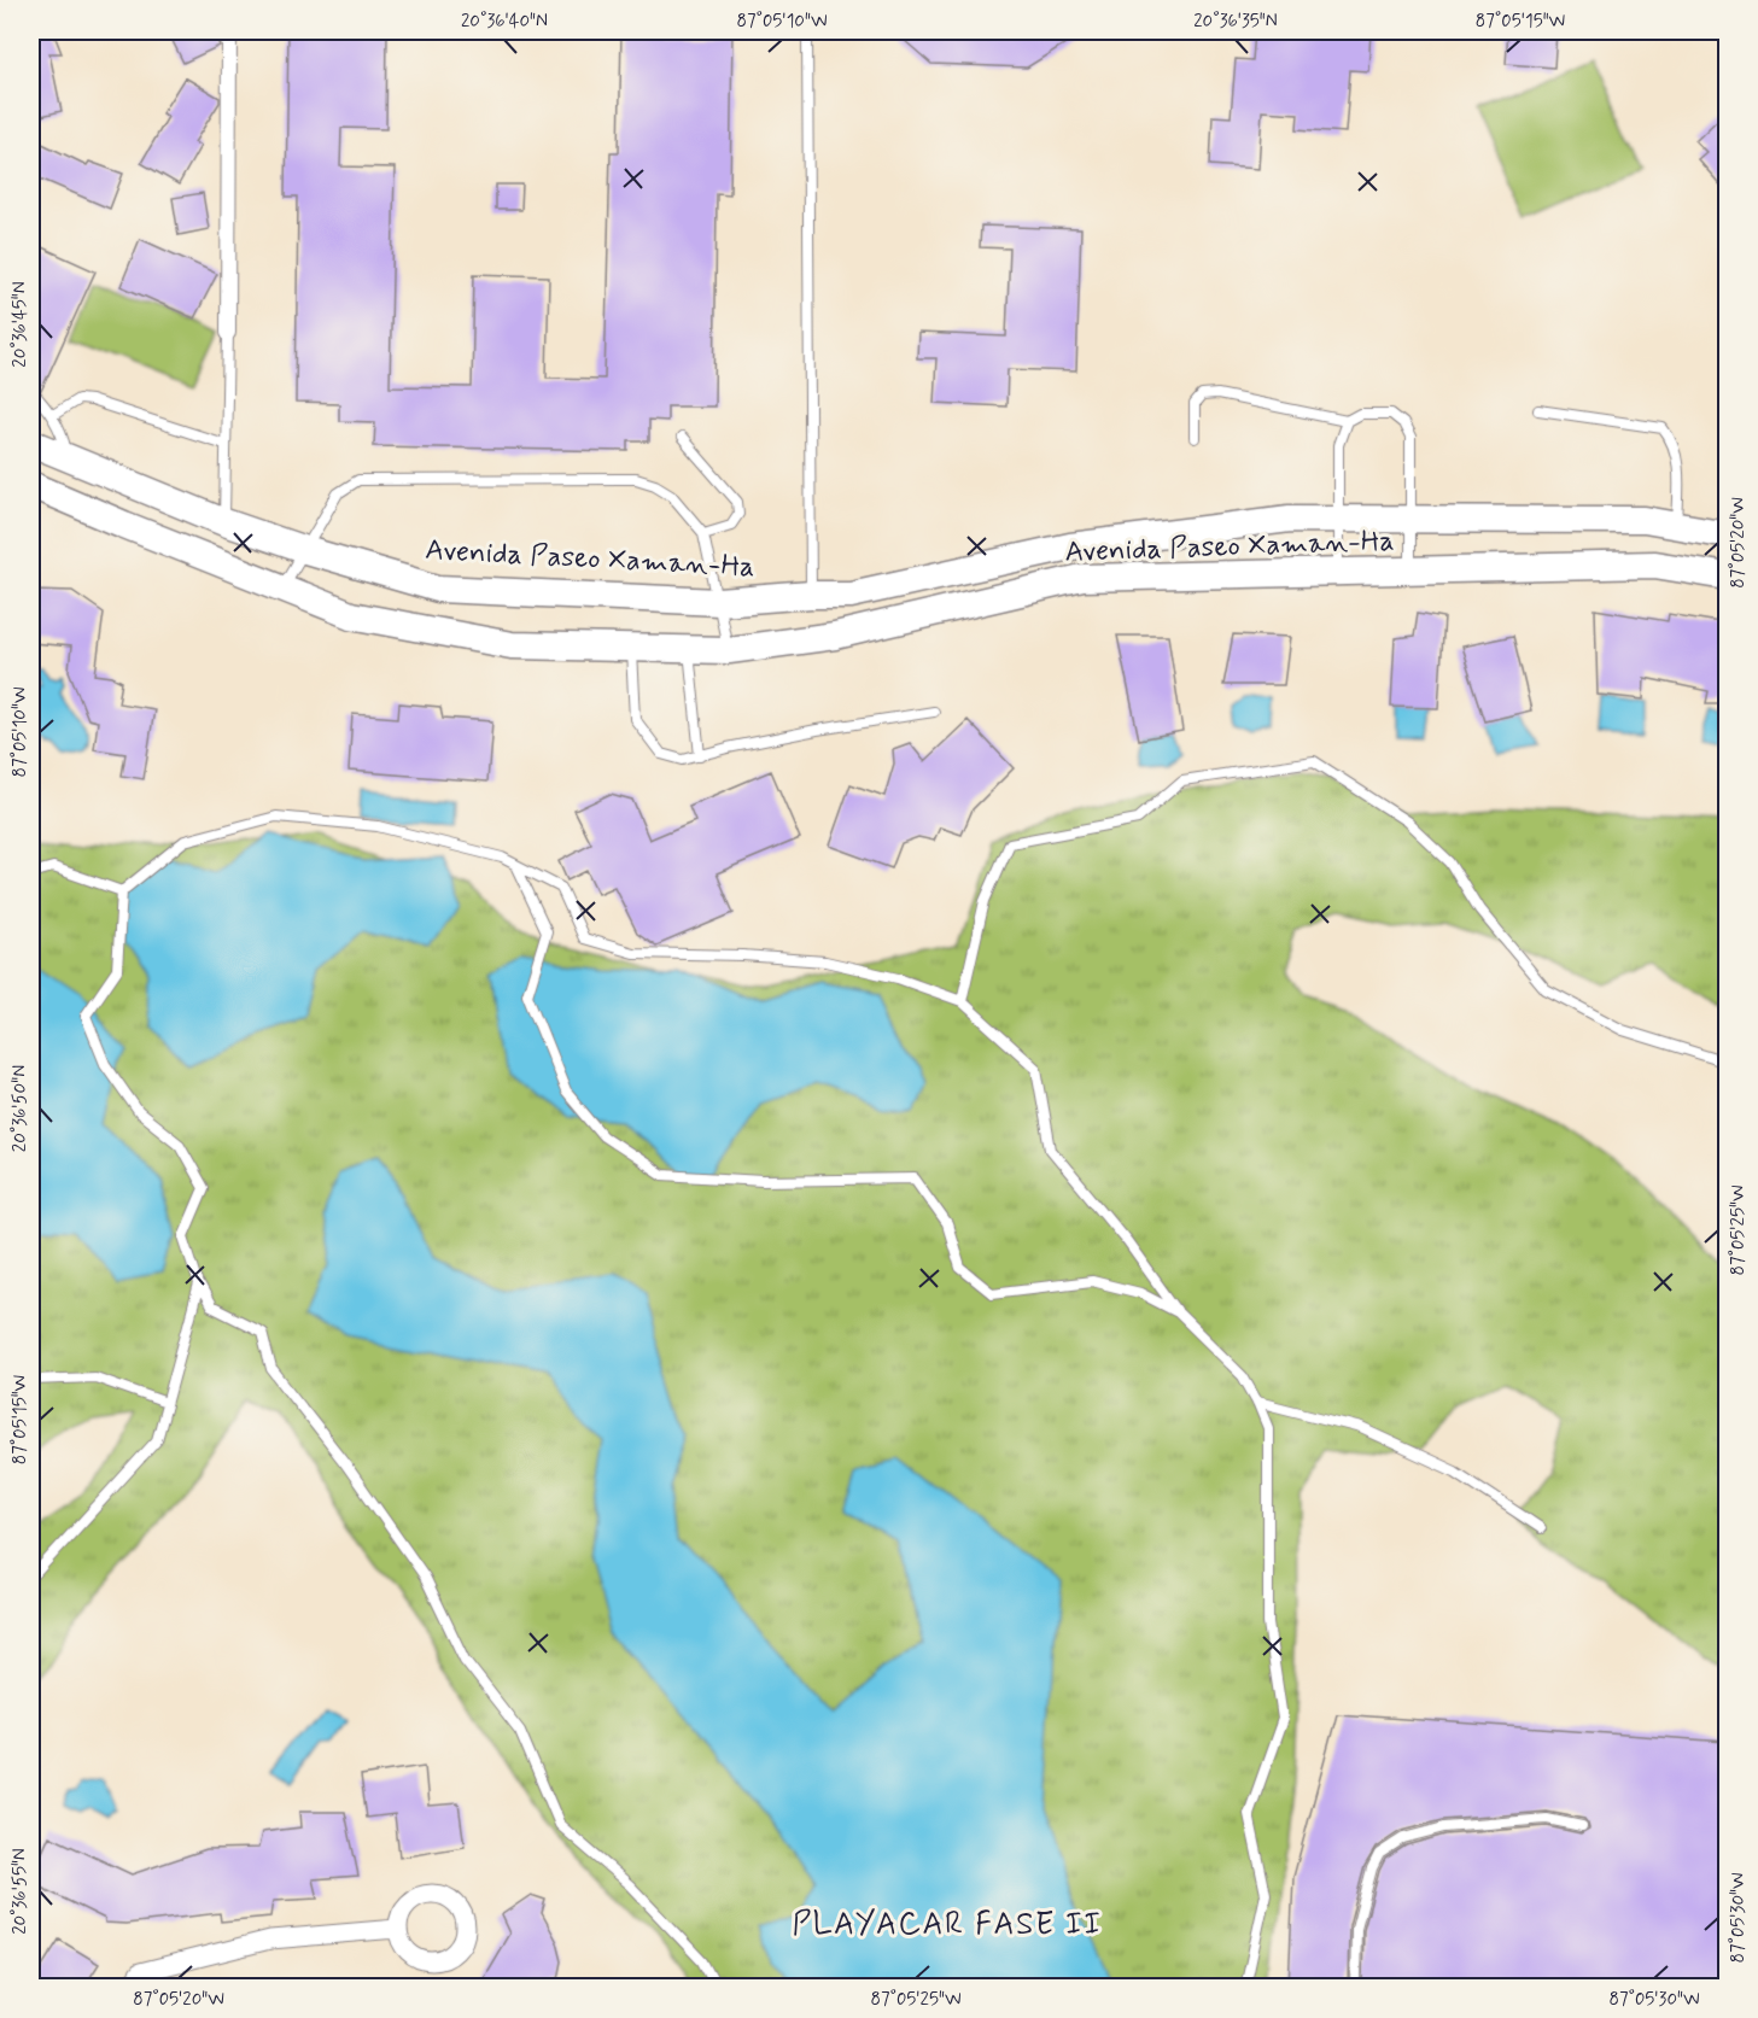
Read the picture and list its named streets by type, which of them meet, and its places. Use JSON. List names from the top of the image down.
{
  "streets": {
    "main road": ["Avenida Paseo Xaman-Ha"]
  },
  "districts": ["PLAYACAR FASE II"],
  "coordinates": [
    "20°36'40\"N",
    "87°05'10\"W",
    "20°36'35\"N",
    "87°05'15\"W",
    "20°36'45\"N",
    "87°05'20\"W",
    "20°36'50\"N",
    "87°05'25\"W",
    "20°36'55\"N",
    "87°05'30\"W"
  ]
}
